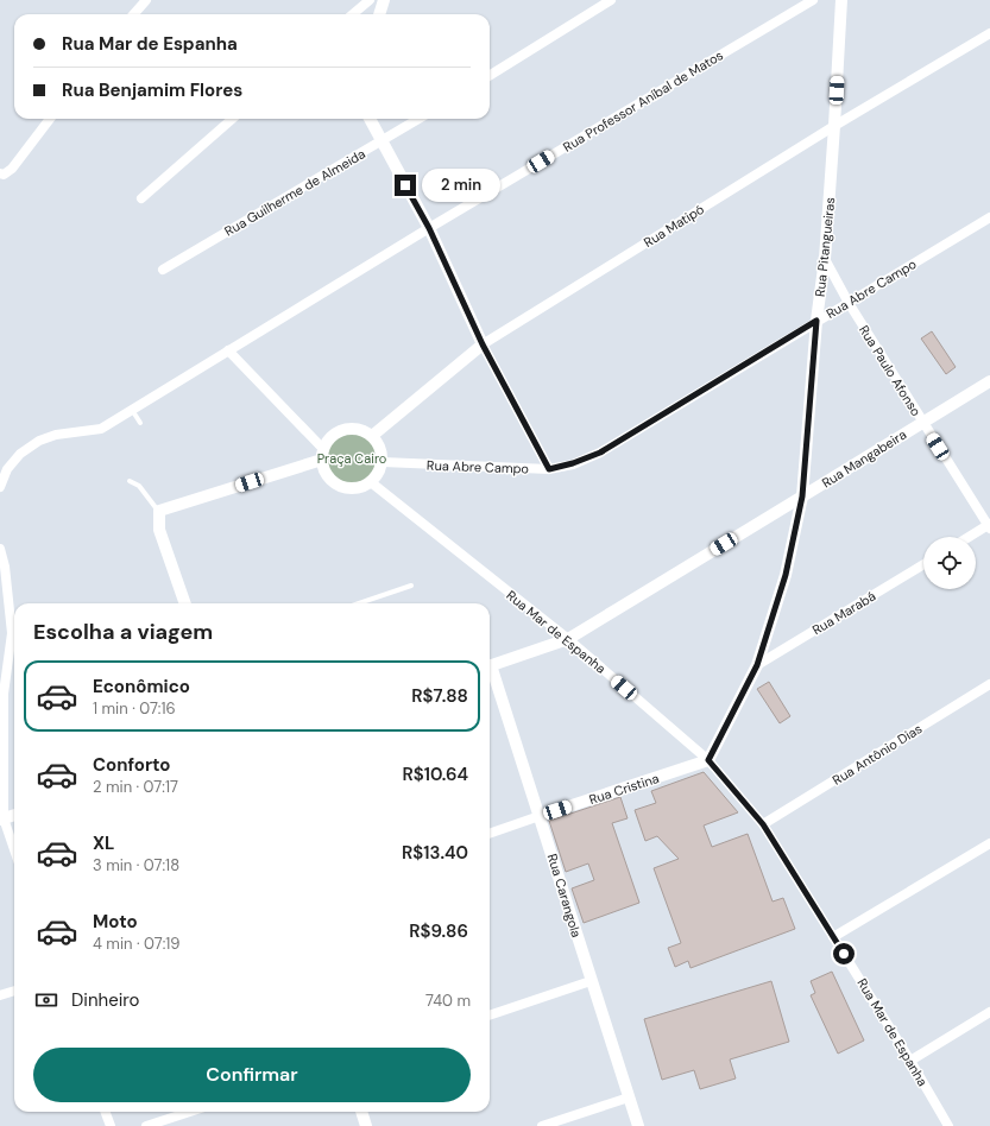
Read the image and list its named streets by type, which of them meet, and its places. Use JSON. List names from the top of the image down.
{
  "streets": {
    "street": [
      "Rua Professor Aníbal de Matos",
      "Rua Guilherme de Almeida",
      "Rua Matipó",
      "Rua Pitangueiras",
      "Rua Abre Campo",
      "Rua Paulo Afonso",
      "Rua Mangabeira",
      "Rua Marabá",
      "Rua Mar de Espanha",
      "Rua Antônio Dias",
      "Rua Cristina",
      "Rua Carangola"
    ]
  },
  "crossings": [
    ["Rua Matipó", "Rua Pitangueiras"],
    ["Rua Matipó", "Rua Abre Campo"],
    ["Rua Matipó", "Rua Mar de Espanha"],
    ["Rua Pitangueiras", "Rua Abre Campo"],
    ["Rua Pitangueiras", "Rua Paulo Afonso"],
    ["Rua Pitangueiras", "Rua Mangabeira"],
    ["Rua Pitangueiras", "Rua Marabá"],
    ["Rua Pitangueiras", "Rua Mar de Espanha"],
    ["Rua Pitangueiras", "Rua Cristina"],
    ["Rua Abre Campo", "Rua Paulo Afonso"],
    ["Rua Abre Campo", "Rua Mar de Espanha"],
    ["Rua Paulo Afonso", "Rua Mangabeira"],
    ["Rua Mangabeira", "Rua Mar de Espanha"],
    ["Rua Mar de Espanha", "Rua Antônio Dias"],
    ["Rua Mar de Espanha", "Rua Cristina"],
    ["Rua Cristina", "Rua Carangola"]
  ],
  "parks": ["Praça Cairo"],
  "page": {
    "banner": ["Rua Mar de Espanha", "Rua Benjamim Flores"],
    "bubble": "2 min",
    "heading": "Escolha a viagem",
    "list": [
      {
        "name": "Econômico",
        "note": "1 min · 07:16",
        "value": "R$7.88"
      },
      {
        "name": "Conforto",
        "note": "2 min · 07:17",
        "value": "R$10.64"
      },
      {
        "name": "XL",
        "note": "3 min · 07:18",
        "value": "R$13.40"
      },
      {
        "name": "Moto",
        "note": "4 min · 07:19",
        "value": "R$9.86"
      }
    ],
    "pay": ["Dinheiro", "740 m"],
    "buttons": "Confirmar"
  }
}
